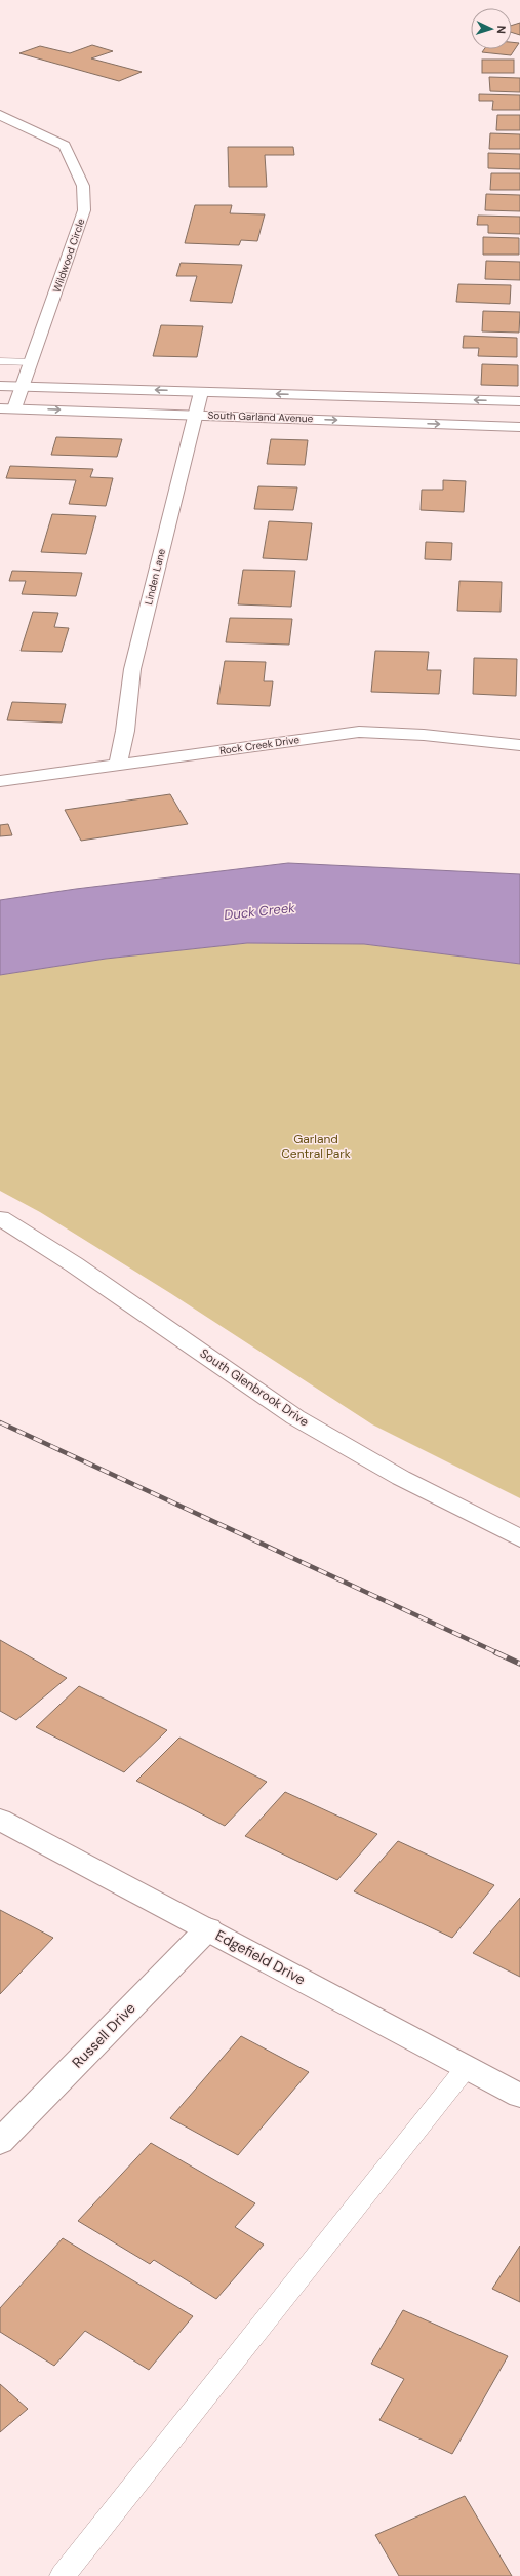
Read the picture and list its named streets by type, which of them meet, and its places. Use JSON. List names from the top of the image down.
{
  "streets": {
    "street": [
      "Wildwood Circle",
      "South Garland Avenue",
      "Linden Lane",
      "Rock Creek Drive",
      "South Glenbrook Drive",
      "Edgefield Drive",
      "Russell Drive"
    ]
  },
  "crossings": [
    ["Wildwood Circle", "South Garland Avenue"],
    ["South Garland Avenue", "Linden Lane"],
    ["Linden Lane", "Rock Creek Drive"],
    ["Edgefield Drive", "Russell Drive"]
  ],
  "water": ["Duck Creek"],
  "parks": ["Garland Central Park"],
  "north": "right"
}
